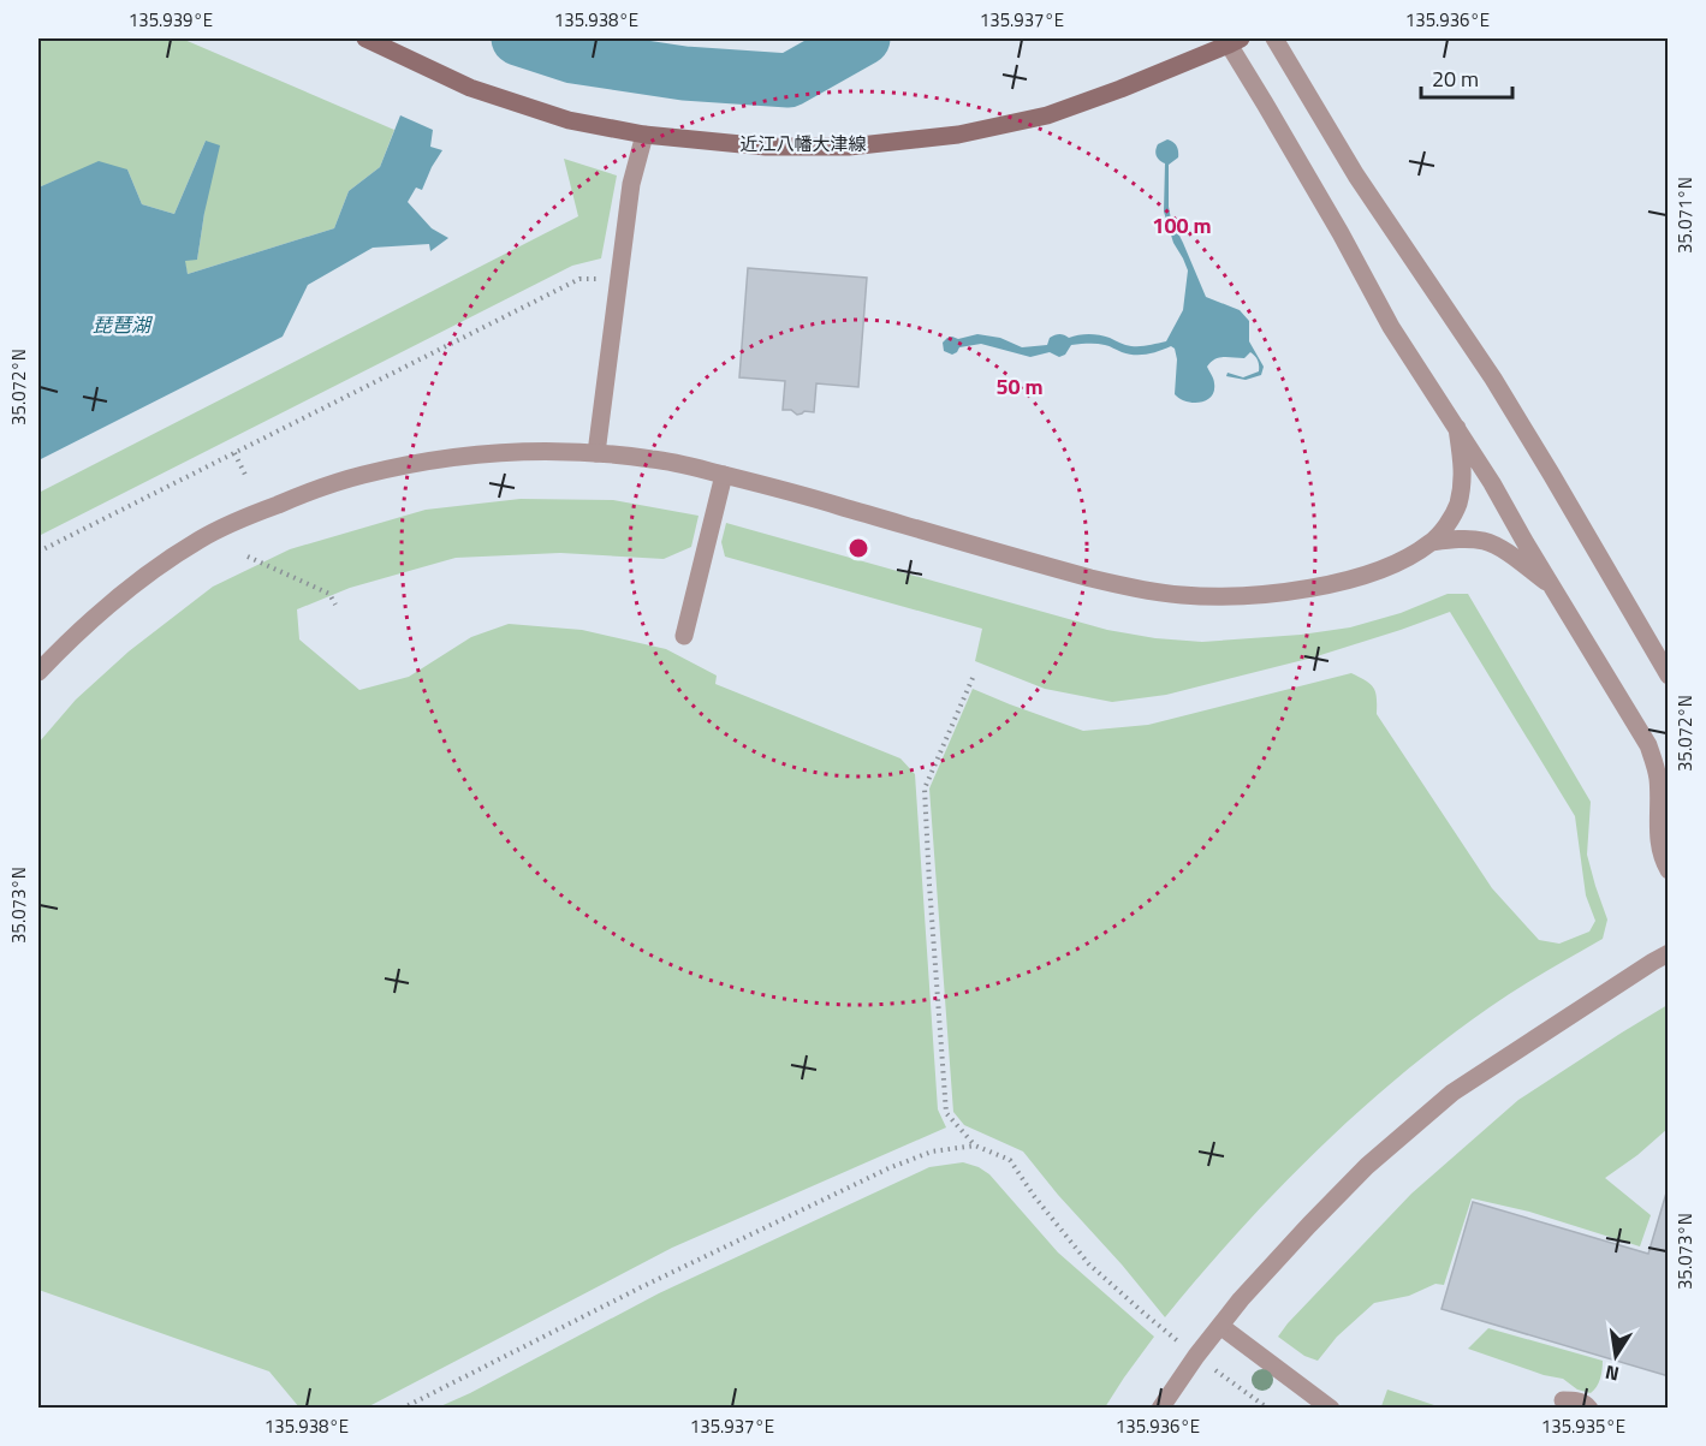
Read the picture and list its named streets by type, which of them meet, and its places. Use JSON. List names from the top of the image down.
{
  "streets": {
    "main road": ["近江八幡大津線"]
  },
  "water": ["琵琶湖"],
  "scale_bar": "20 m",
  "north": "bottom",
  "coordinates": [
    "135.939°E",
    "135.938°E",
    "135.937°E",
    "135.936°E",
    "35.071°N",
    "35.072°N",
    "35.073°N",
    "135.935°E"
  ],
  "rings": ["100 m", "50 m"]
}
